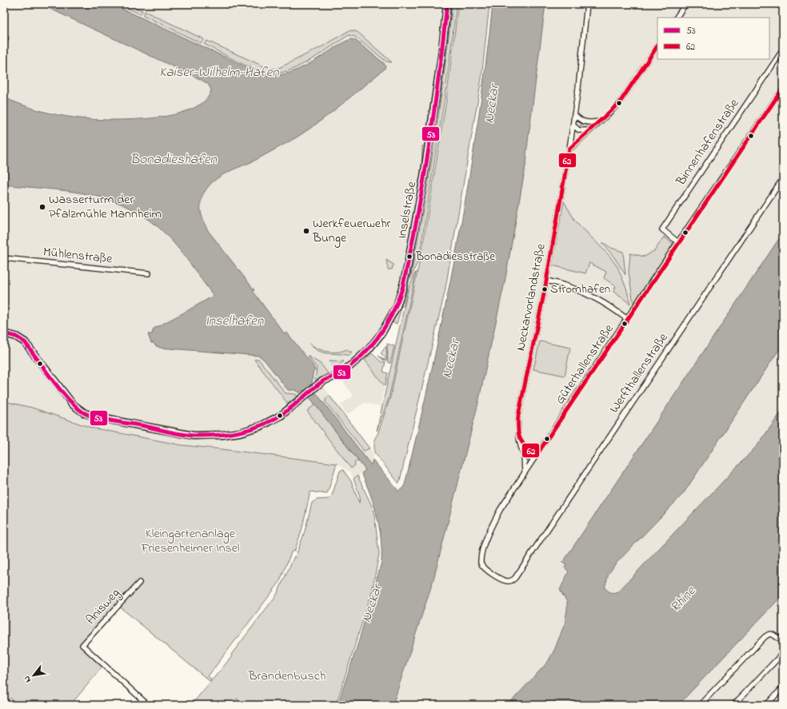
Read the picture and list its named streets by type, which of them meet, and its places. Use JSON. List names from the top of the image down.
{
  "streets": {
    "street": [
      "Binnenhafenstraße",
      "Inselstraße",
      "Mühlenstraße",
      "Neckarvorlandstraße",
      "Güterhallenstraße",
      "Werfthallenstraße",
      "Anisweg"
    ]
  },
  "crossings": [
    ["Binnenhafenstraße", "Güterhallenstraße"],
    ["Neckarvorlandstraße", "Güterhallenstraße"],
    ["Güterhallenstraße", "Werfthallenstraße"]
  ],
  "water": [
    "Kaiser-Wilhelm-Hafen",
    "Neckar",
    "Bonadieshafen",
    "Inselhafen",
    "Rhine"
  ],
  "parks": ["Kleingartenanlage Friesenheimer Insel", "Brandenbusch"],
  "places": [
    "Wasserturm der Pfalzmühle Mannheim",
    "Werkfeuerwehr Bunge",
    "Bonadiesstraße",
    "Stromhafen"
  ],
  "lines": ["transit line 53", "transit line 62"],
  "legend": ["53", "62"],
  "north": "bottom left"
}
